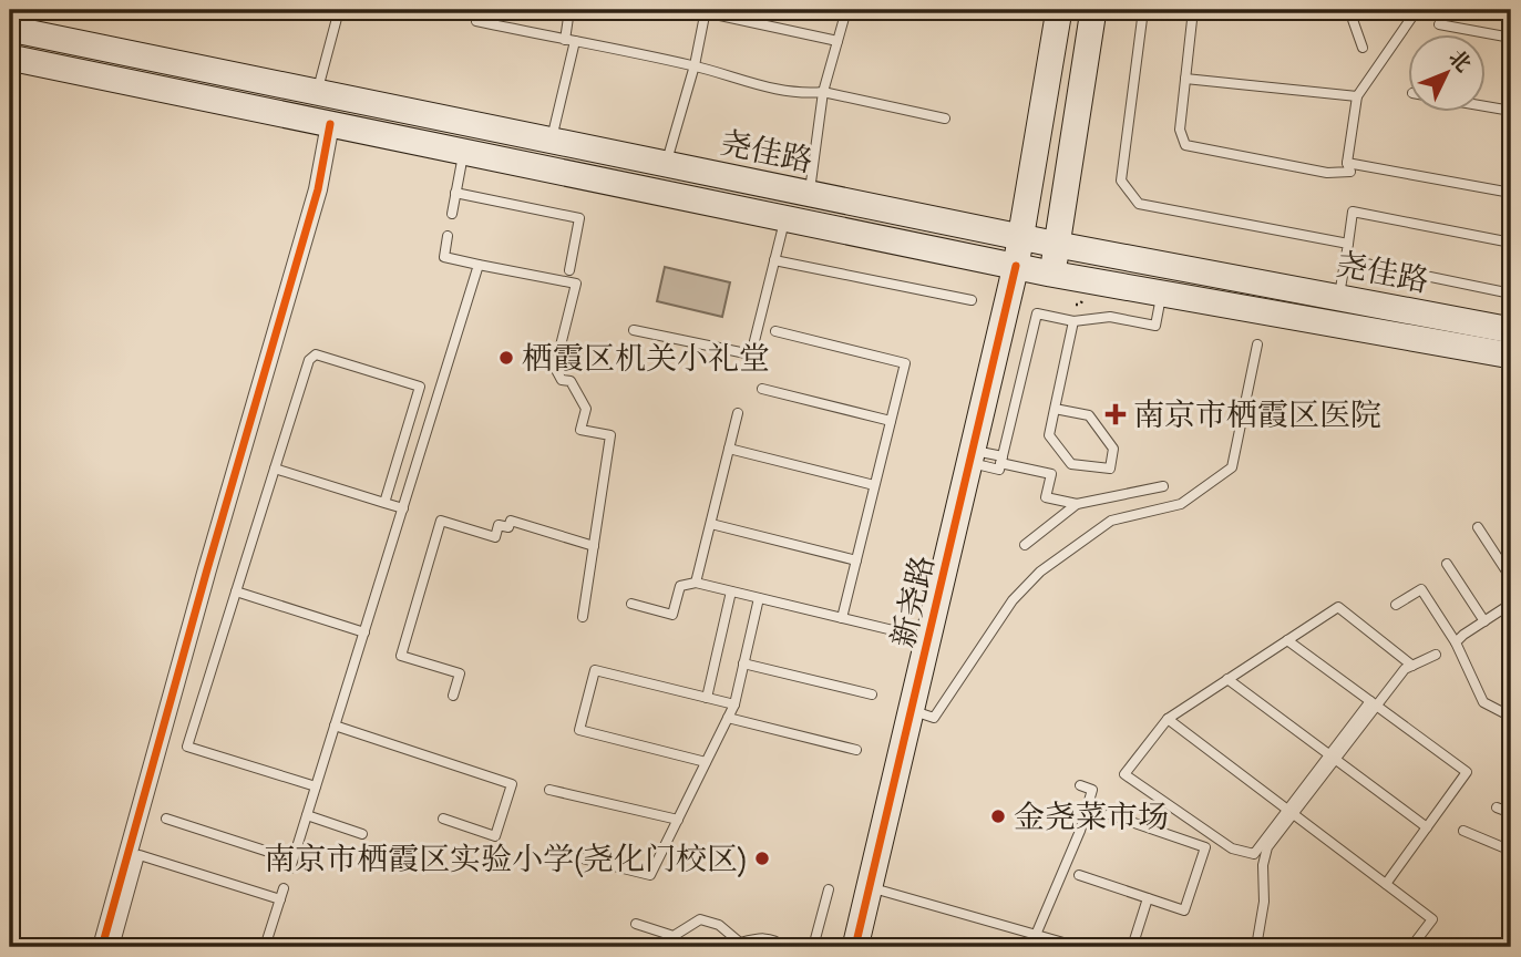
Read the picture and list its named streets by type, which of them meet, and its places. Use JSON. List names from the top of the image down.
{
  "streets": {
    "main road": ["尧佳路", "新尧路"]
  },
  "crossings": [
    ["尧佳路", "新尧路"]
  ],
  "places": {
    "other": ["栖霞区机关小礼堂", "金尧菜市场", "南京市栖霞区实验小学(尧化门校区)"],
    "health": ["南京市栖霞区医院"]
  },
  "north": "top right"
}
